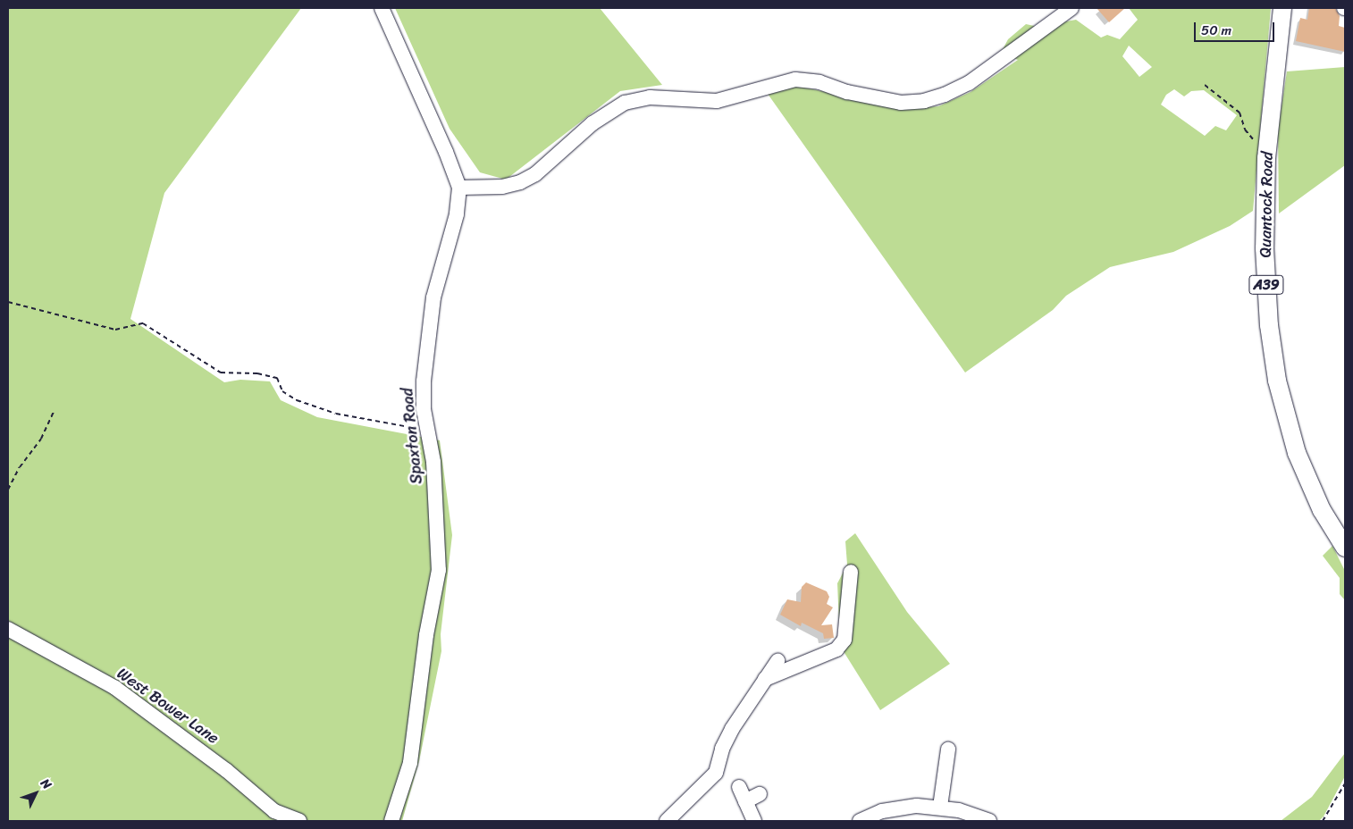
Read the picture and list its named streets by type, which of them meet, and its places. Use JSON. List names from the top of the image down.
{
  "streets": {
    "main road": ["Quantock Road", "A39"],
    "street": ["Spaxton Road", "West Bower Lane"]
  },
  "scale_bar": "50 m",
  "north": "top right"
}
